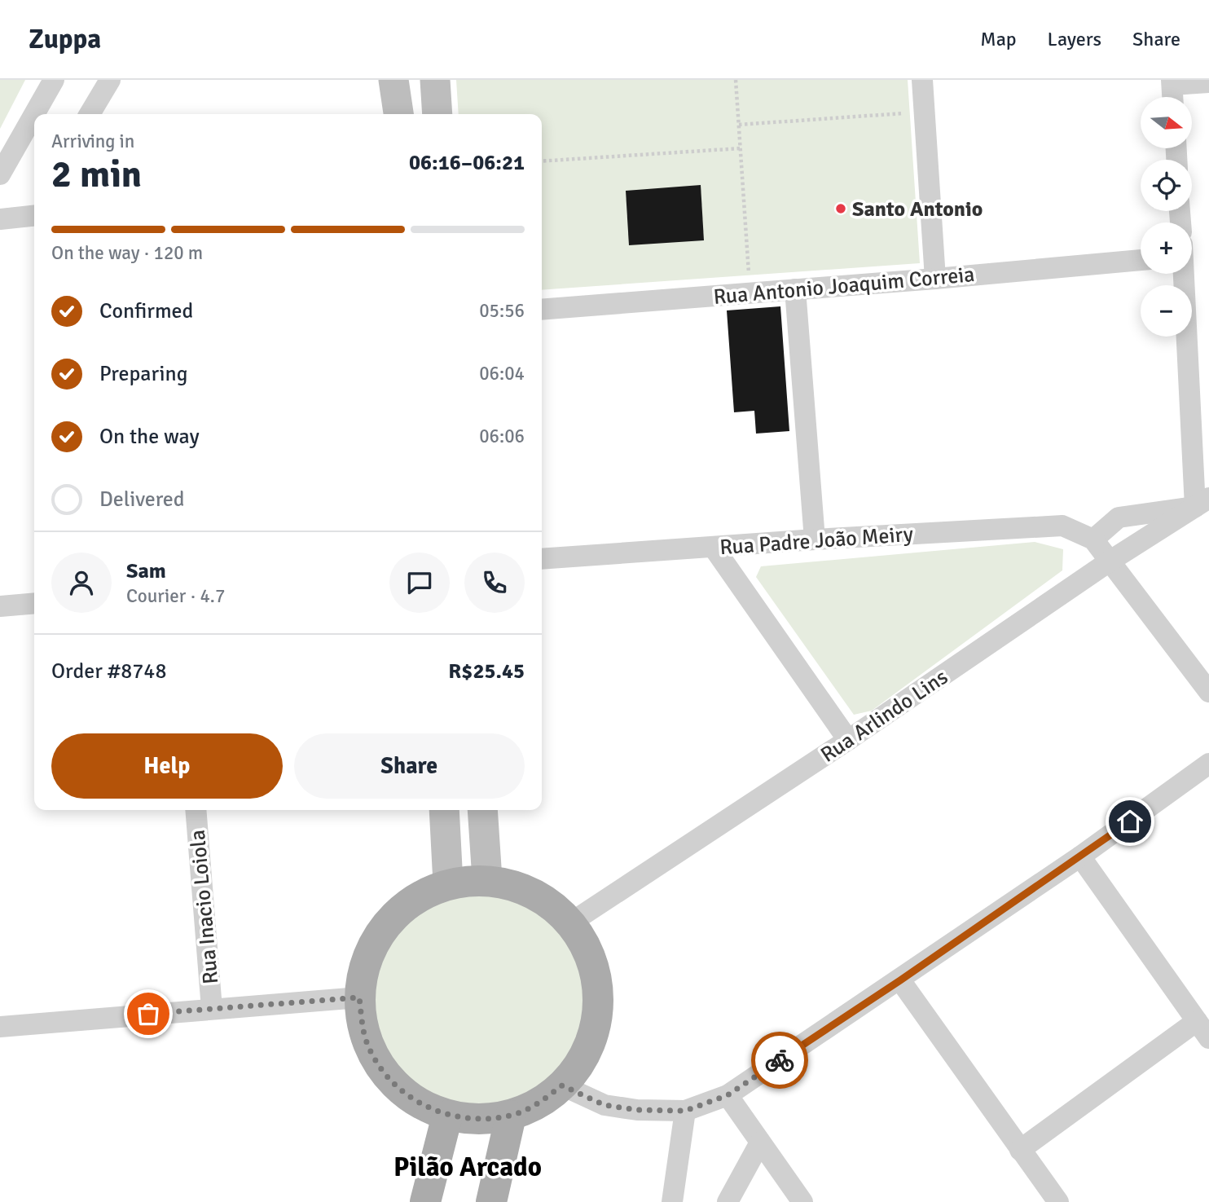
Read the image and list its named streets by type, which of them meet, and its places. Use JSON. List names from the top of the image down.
{
  "streets": {
    "street": [
      "Rua Antonio Joaquim Correia",
      "Rua Padre João Meiry",
      "Rua Arlindo Lins",
      "Rua Inacio Loiola"
    ]
  },
  "districts": ["Pilão Arcado"],
  "places": ["Santo Antonio"],
  "north": "right",
  "page": {
    "header": "Zuppa",
    "nav": ["Map", "Layers", "Share"],
    "map_buttons": ["+", "−"],
    "heading": ["2 min", "Arriving in", "06:16–06:21"],
    "panel": [
      "Sam",
      "Courier · 4.7",
      "Order #8748",
      "R$25.45"
    ],
    "bar": "On the way · 120 m",
    "list": [
      ["Confirmed", "05:56"],
      ["Preparing", "06:04"],
      ["On the way", "06:06"],
      "Delivered"
    ],
    "buttons": ["Help", "Share"]
  }
}
